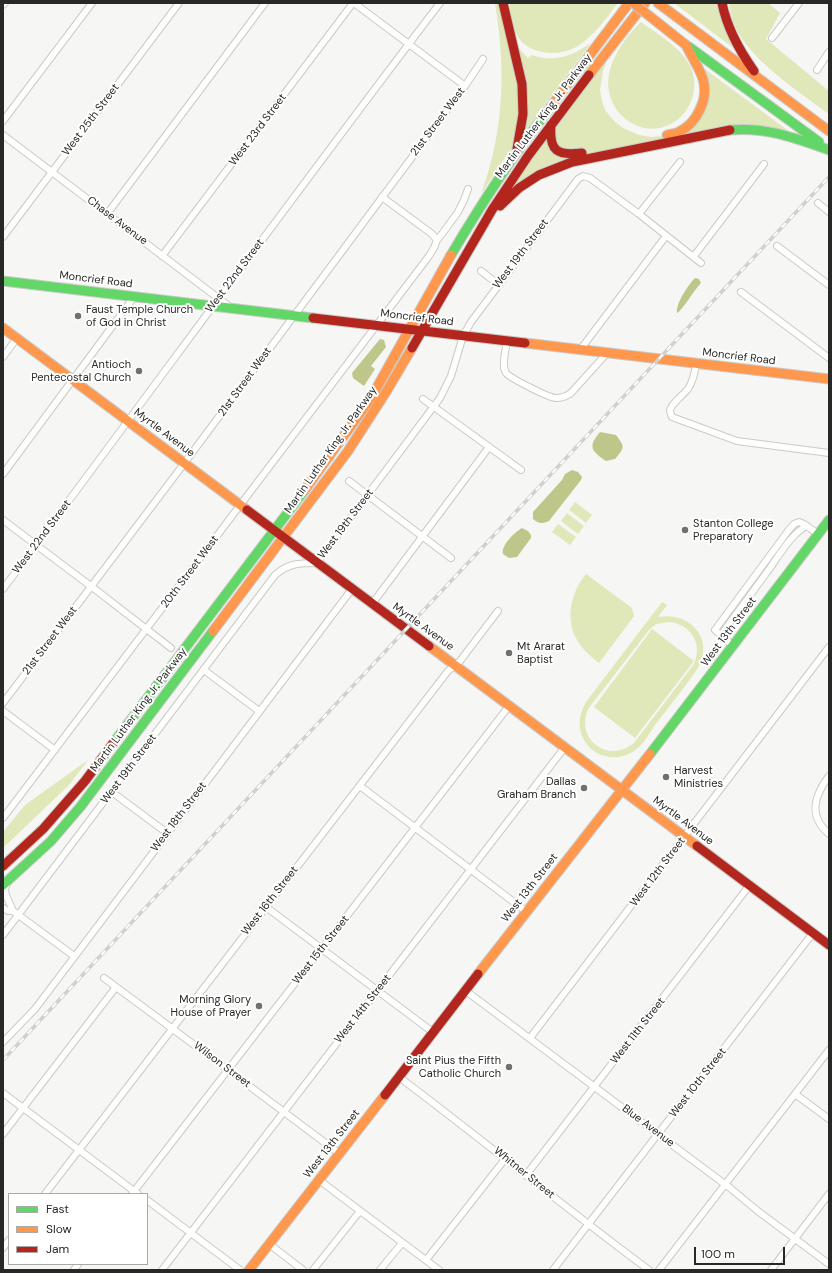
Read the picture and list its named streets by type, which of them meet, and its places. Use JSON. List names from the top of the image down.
{
  "streets": {
    "main road": [
      "Martin Luther King Jr. Parkway",
      "Moncrief Road",
      "Myrtle Avenue",
      "West 13th Street"
    ],
    "street": [
      "West 25th Street",
      "21st Street West",
      "West 23rd Street",
      "Chase Avenue",
      "West 19th Street",
      "West 22nd Street",
      "20th Street West",
      "West 18th Street",
      "West 12th Street",
      "West 16th Street",
      "West 15th Street",
      "West 14th Street",
      "West 11th Street",
      "Wilson Street",
      "West 10th Street",
      "Blue Avenue",
      "Whitner Street"
    ]
  },
  "crossings": [
    ["Martin Luther King Jr. Parkway", "Moncrief Road"],
    ["Martin Luther King Jr. Parkway", "Myrtle Avenue"],
    ["West 25th Street", "Chase Avenue"],
    ["21st Street West", "Moncrief Road"],
    ["21st Street West", "Myrtle Avenue"],
    ["West 23rd Street", "Chase Avenue"],
    ["Chase Avenue", "West 22nd Street"],
    ["Chase Avenue", "Moncrief Road"],
    ["West 19th Street", "Moncrief Road"],
    ["West 19th Street", "Myrtle Avenue"],
    ["West 22nd Street", "Moncrief Road"],
    ["West 22nd Street", "Myrtle Avenue"],
    ["Moncrief Road", "20th Street West"],
    ["Myrtle Avenue", "20th Street West"],
    ["Myrtle Avenue", "West 13th Street"],
    ["Myrtle Avenue", "West 18th Street"],
    ["Myrtle Avenue", "West 12th Street"],
    ["Myrtle Avenue", "West 16th Street"],
    ["Myrtle Avenue", "West 15th Street"],
    ["Myrtle Avenue", "West 14th Street"],
    ["Myrtle Avenue", "West 11th Street"],
    ["Myrtle Avenue", "West 10th Street"],
    ["West 13th Street", "Wilson Street"],
    ["West 13th Street", "Blue Avenue"],
    ["West 13th Street", "Whitner Street"],
    ["West 12th Street", "Blue Avenue"],
    ["West 16th Street", "Wilson Street"],
    ["West 15th Street", "Wilson Street"],
    ["West 14th Street", "Wilson Street"],
    ["West 11th Street", "Blue Avenue"],
    ["West 11th Street", "Whitner Street"],
    ["West 10th Street", "Blue Avenue"],
    ["West 10th Street", "Whitner Street"]
  ],
  "places": [
    "Faust Temple Church of God in Christ",
    "Antioch Pentecostal Church",
    "Stanton College Preparatory",
    "Mt Ararat Baptist",
    "Harvest Ministries",
    "Dallas Graham Branch",
    "Morning Glory House of Prayer",
    "Saint Pius the Fifth Catholic Church"
  ],
  "legend": ["Fast", "Slow", "Jam"],
  "scale_bar": "100 m"
}
